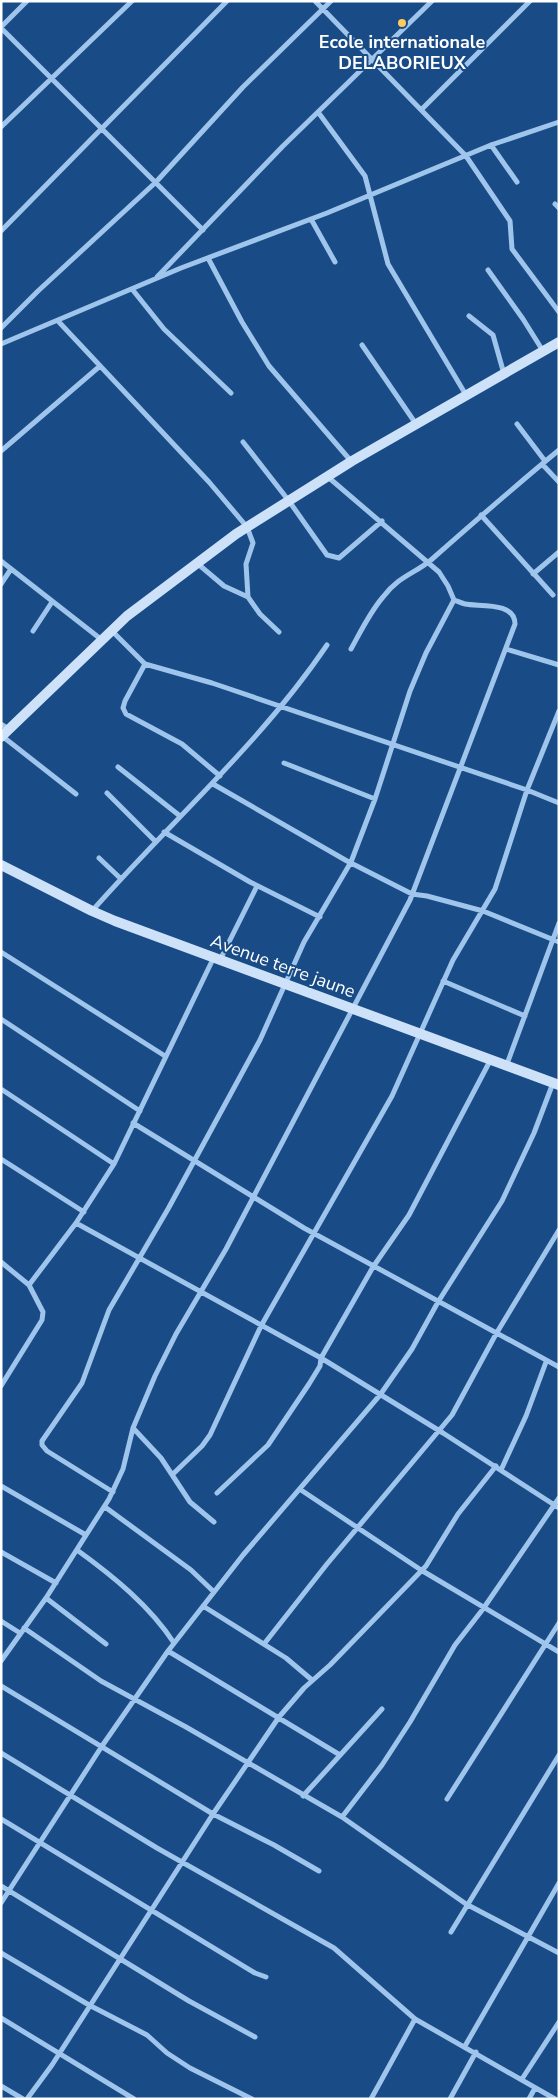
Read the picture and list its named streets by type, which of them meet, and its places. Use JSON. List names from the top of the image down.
{
  "streets": {
    "street": ["Avenue terre jaune"]
  },
  "places": ["Ecole internationale DELABORIEUX"]
}
